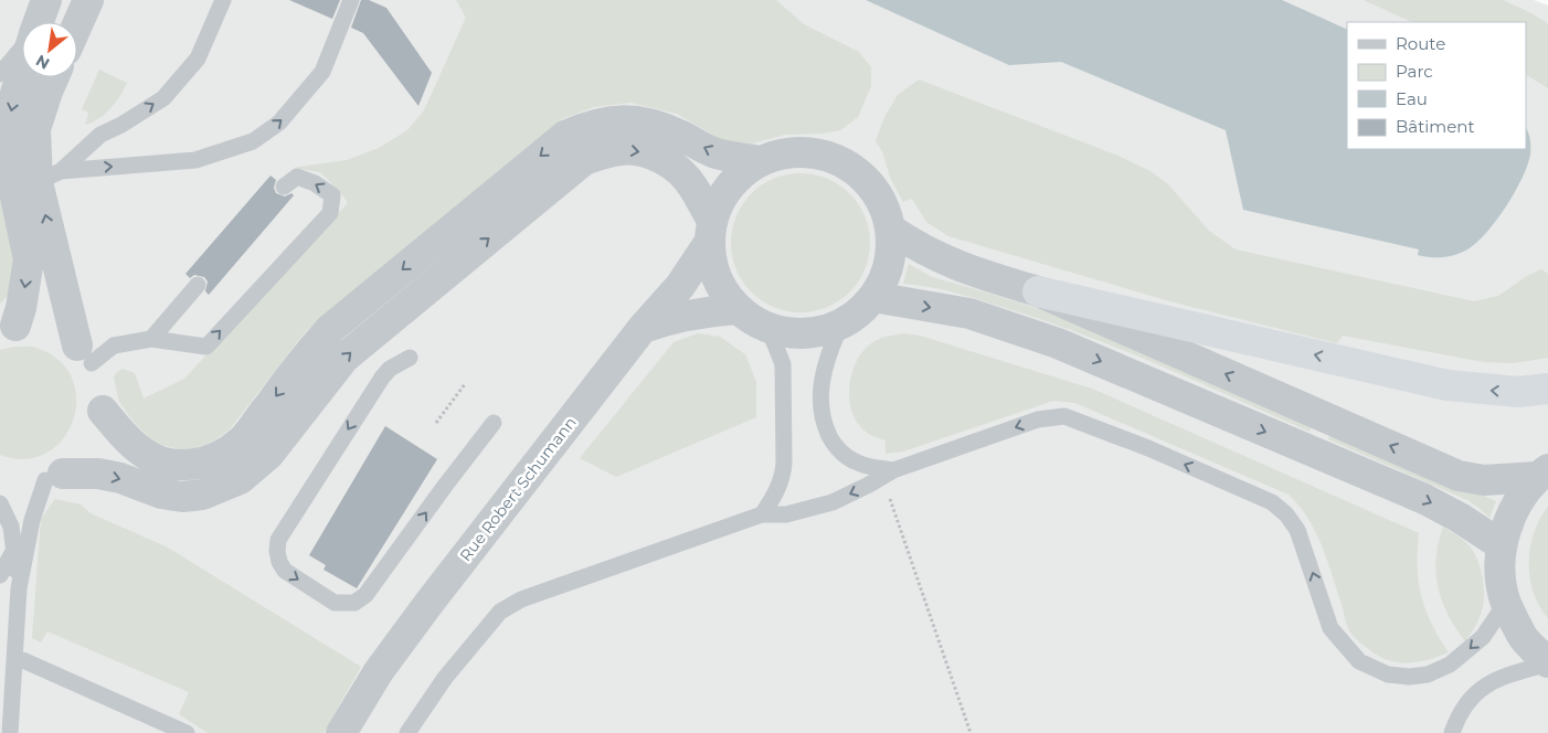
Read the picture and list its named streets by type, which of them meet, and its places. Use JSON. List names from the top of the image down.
{
  "streets": {
    "street": ["Rue Robert Schumann"]
  },
  "legend": [
    "Route",
    "Parc",
    "Eau",
    "Bâtiment"
  ],
  "north": "bottom left"
}
